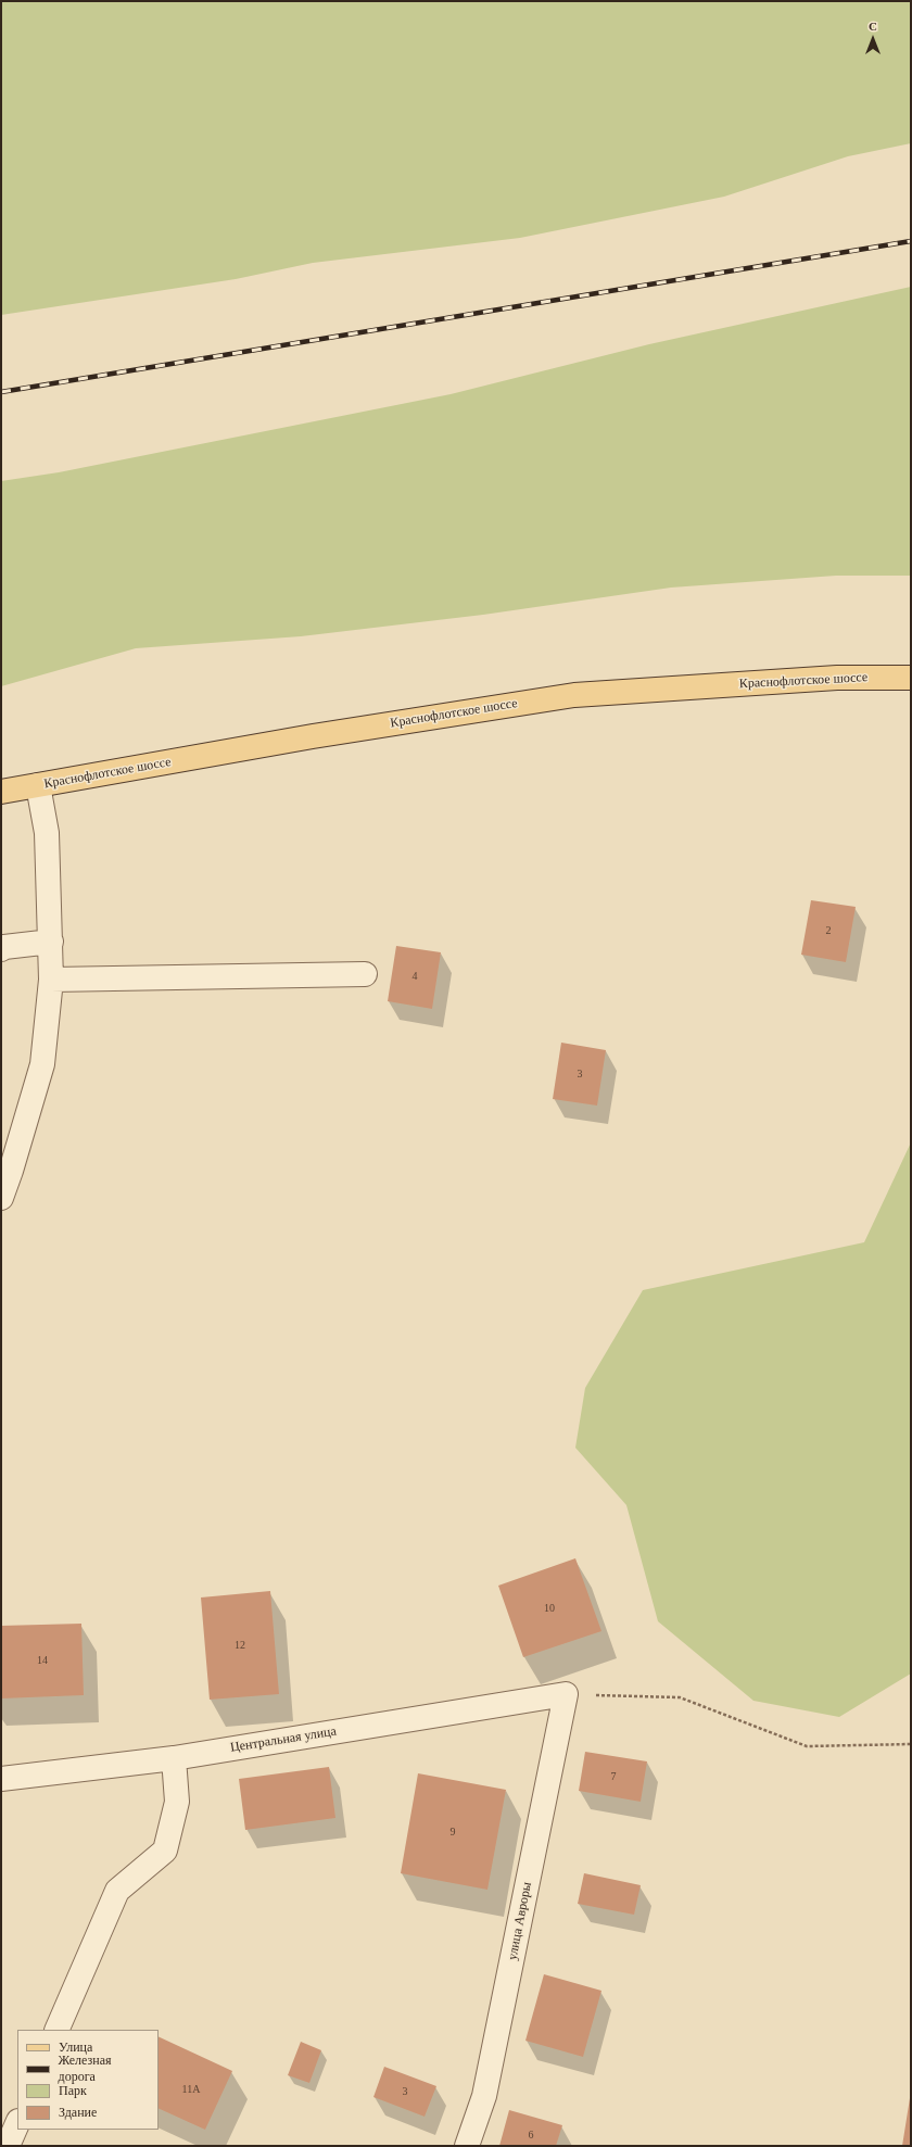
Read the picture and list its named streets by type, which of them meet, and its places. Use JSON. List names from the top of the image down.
{
  "streets": {
    "main road": ["Краснофлотское шоссе"],
    "street": ["Центральная улица", "улица Авроры"]
  },
  "crossings": [
    ["Центральная улица", "улица Авроры"]
  ],
  "house_numbers": [
    "2",
    "4",
    "3",
    "10",
    "12",
    "14",
    "7",
    "9",
    "11А",
    "3",
    "6"
  ],
  "legend": [
    "Улица",
    "Железная дорога",
    "Парк",
    "Здание"
  ],
  "north": "top"
}
